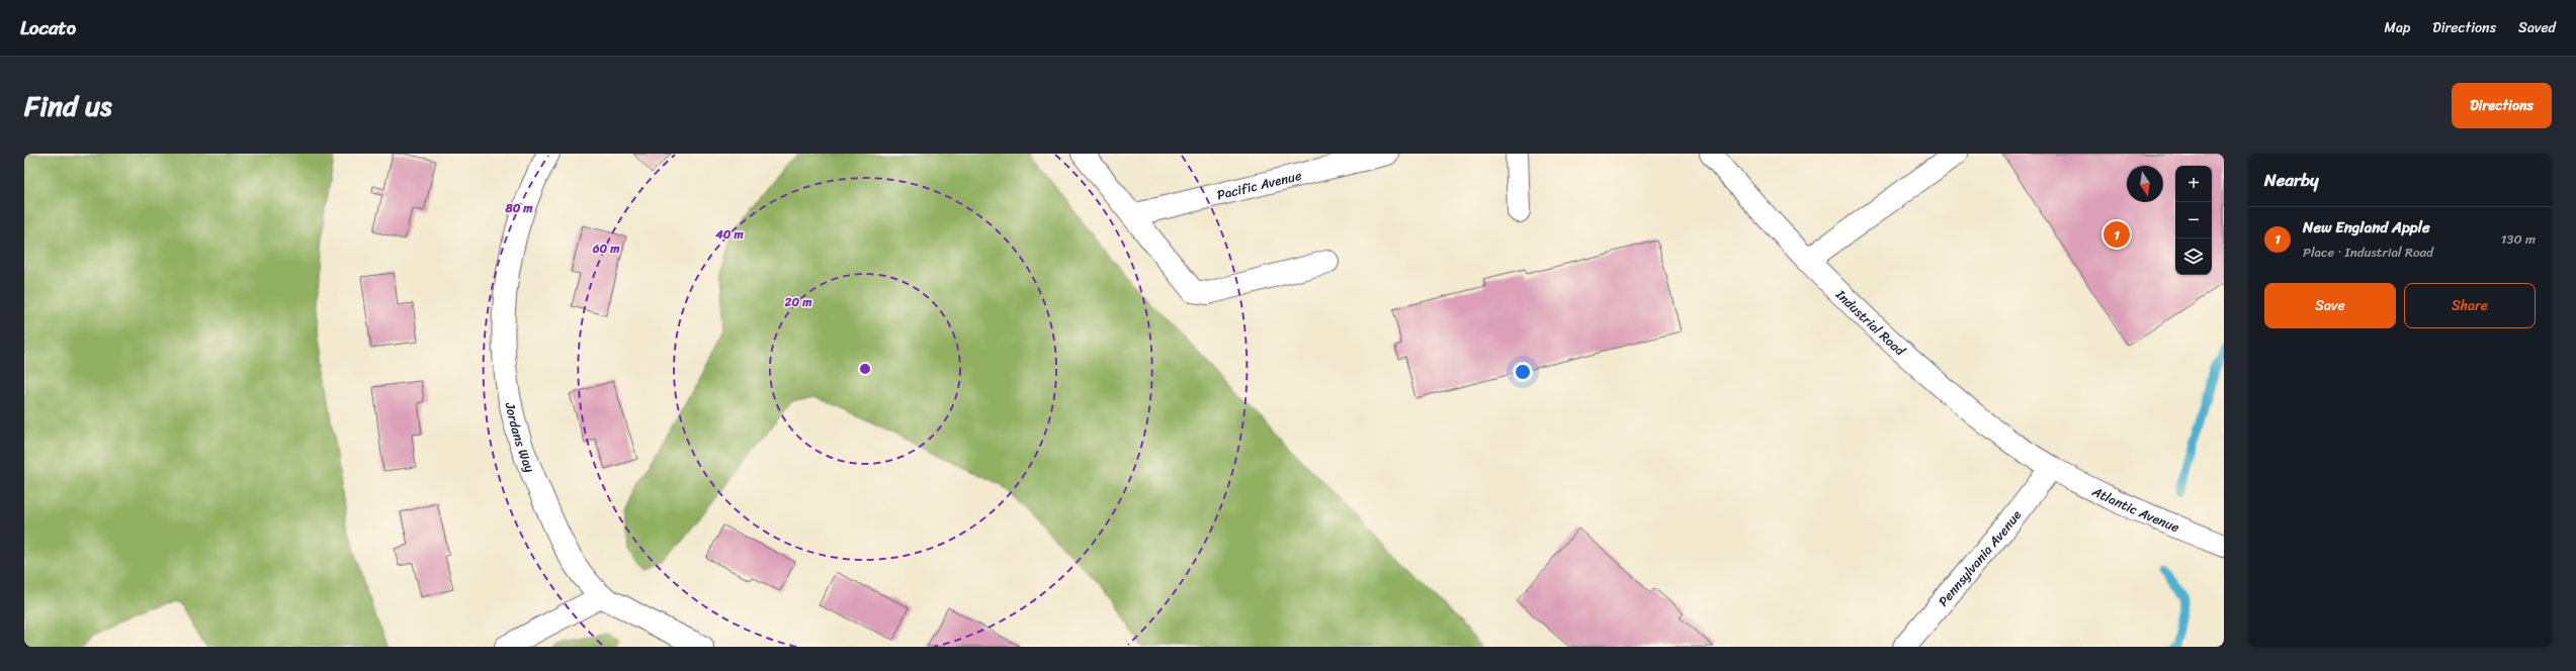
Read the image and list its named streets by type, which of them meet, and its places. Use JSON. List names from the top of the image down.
{
  "streets": {
    "street": [
      "Pacific Avenue",
      "Industrial Road",
      "Jordans Way",
      "Atlantic Avenue",
      "Pennsylvania Avenue"
    ]
  },
  "crossings": [
    ["Industrial Road", "Atlantic Avenue"],
    ["Industrial Road", "Pennsylvania Avenue"],
    ["Atlantic Avenue", "Pennsylvania Avenue"]
  ],
  "north": "bottom",
  "page": {
    "header": "Locato",
    "nav": ["Map", "Directions", "Saved"],
    "title": "Find us",
    "buttons": [
      "Directions",
      ["Save", "Share"]
    ],
    "heading": "Nearby",
    "map_buttons": ["+", "−"],
    "list": [
      {
        "mark": "1",
        "name": "New England Apple",
        "note": "Place · Industrial Road",
        "value": "130 m"
      }
    ],
    "pins": "1"
  },
  "rings": [
    "80 m",
    "40 m",
    "60 m",
    "20 m"
  ]
}
